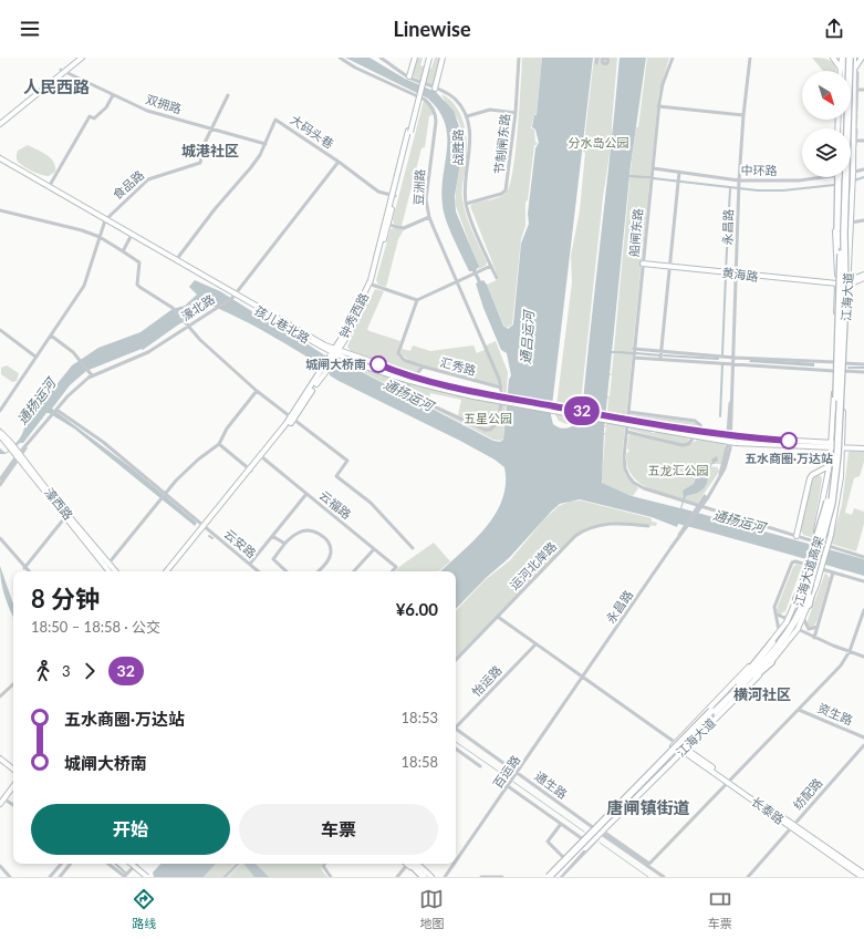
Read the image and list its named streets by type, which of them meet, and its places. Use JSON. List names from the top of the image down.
{
  "streets": {
    "highway": ["江海大道高架"],
    "main road": [
      "黄海路",
      "江海大道",
      "钟秀西路",
      "孩儿巷北路",
      "濠西路",
      "长泰路"
    ],
    "street": [
      "双拥路",
      "大码头巷",
      "节制闸东路",
      "战胜路",
      "中环路",
      "食品路",
      "豆洲路",
      "永昌路",
      "船闸东路",
      "濠北路",
      "汇秀路",
      "云福路",
      "云安路",
      "运河北岸路",
      "怡运路",
      "资生路",
      "百运路",
      "通生路",
      "纺配路"
    ]
  },
  "crossings": [
    ["双拥路", "大码头巷"],
    ["双拥路", "食品路"],
    ["大码头巷", "濠北路"],
    ["大码头巷", "钟秀西路"],
    ["大码头巷", "孩儿巷北路"],
    ["节制闸东路", "战胜路"],
    ["中环路", "永昌路"],
    ["中环路", "船闸东路"],
    ["中环路", "江海大道"],
    ["食品路", "孩儿巷北路"],
    ["豆洲路", "汇秀路"],
    ["永昌路", "黄海路"],
    ["永昌路", "百运路"],
    ["永昌路", "长泰路"],
    ["船闸东路", "黄海路"],
    ["黄海路", "江海大道"],
    ["江海大道", "江海大道高架"],
    ["江海大道", "通生路"],
    ["江海大道", "长泰路"],
    ["濠北路", "孩儿巷北路"],
    ["濠北路", "濠西路"],
    ["濠北路", "云安路"],
    ["钟秀西路", "孩儿巷北路"],
    ["钟秀西路", "云福路"],
    ["钟秀西路", "云安路"],
    ["孩儿巷北路", "汇秀路"],
    ["运河北岸路", "长泰路"],
    ["怡运路", "长泰路"],
    ["百运路", "通生路"],
    ["百运路", "长泰路"],
    ["纺配路", "长泰路"]
  ],
  "districts": [
    "人民西路",
    "城港社区",
    "横河社区",
    "唐闸镇街道"
  ],
  "water": ["通吕运河", "通扬运河"],
  "parks": ["分水岛公园", "五星公园", "五龙汇公园"],
  "places": ["城闸大桥南", "五水商圈·万达站"],
  "lines": ["bus line 32"],
  "north": "bottom right",
  "page": {
    "header": "Linewise",
    "on_map": "32",
    "heading": ["8 分钟", "18:50 – 18:58 · 公交", "¥6.00"],
    "legs": ["3", "32"],
    "list": [
      {
        "name": "五水商圈·万达站",
        "value": "18:53"
      },
      {
        "name": "城闸大桥南",
        "value": "18:58"
      }
    ],
    "buttons": ["开始", "车票"],
    "tabs": ["路线", "地图", "车票"]
  }
}
